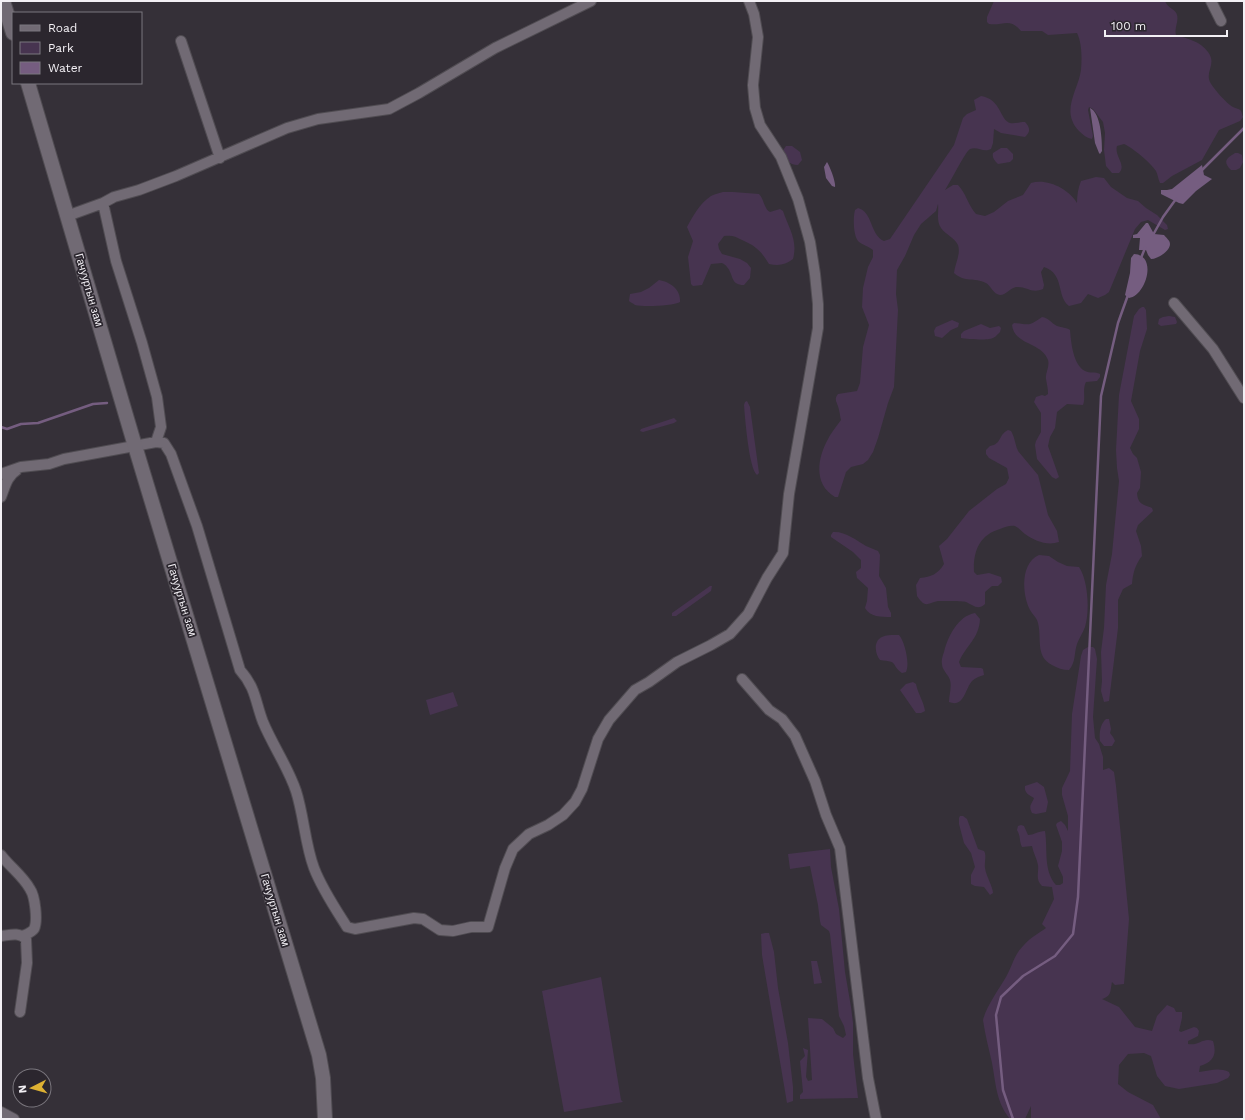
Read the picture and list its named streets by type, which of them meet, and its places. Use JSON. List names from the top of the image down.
{
  "streets": {
    "main road": ["Гачууртын зам"]
  },
  "legend": ["Road", "Park", "Water"],
  "scale_bar": "100 m",
  "north": "left"
}
